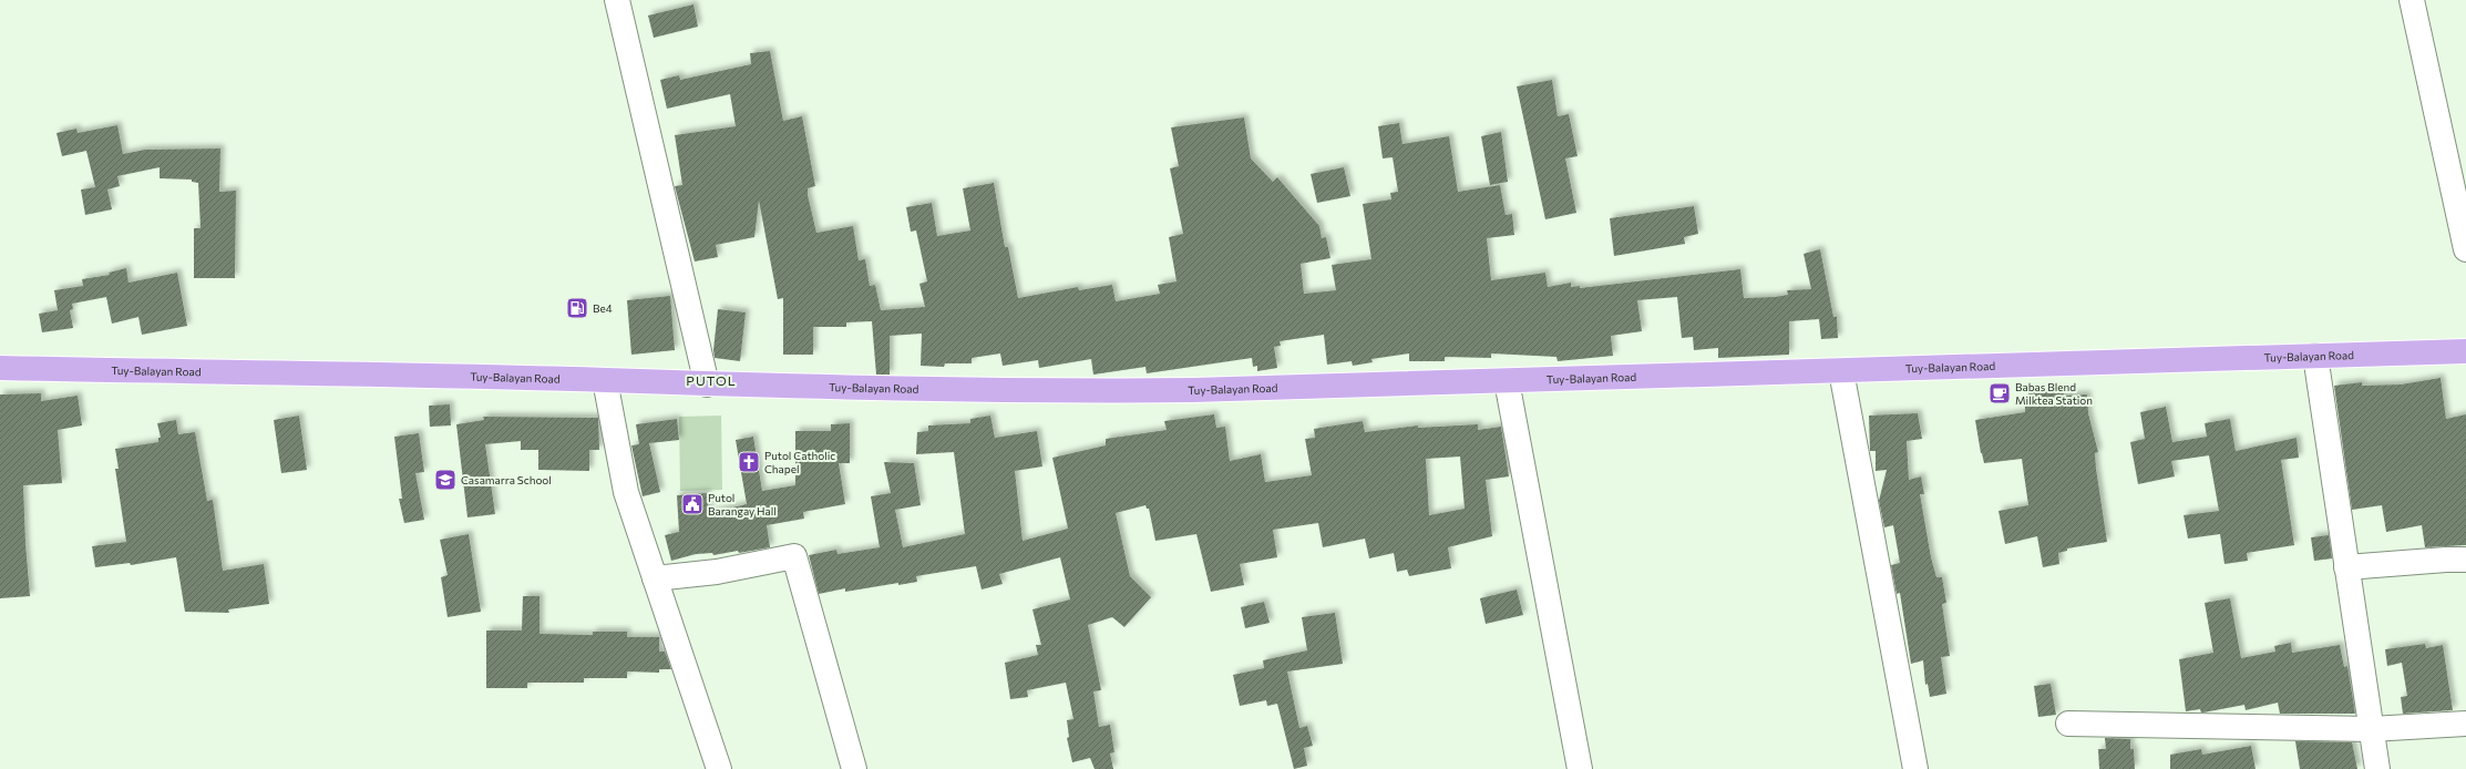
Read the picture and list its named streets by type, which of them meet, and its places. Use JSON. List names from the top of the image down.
{
  "streets": {
    "main road": ["Tuy-Balayan Road"]
  },
  "districts": ["PUTOL"],
  "places": {
    "fuel station": ["Be4"],
    "cafe": ["Babas Blend Milktea Station"],
    "church": ["Putol Catholic Chapel"],
    "school or university": ["Casamarra School"],
    "public building": ["Putol Barangay Hall"]
  }
}
